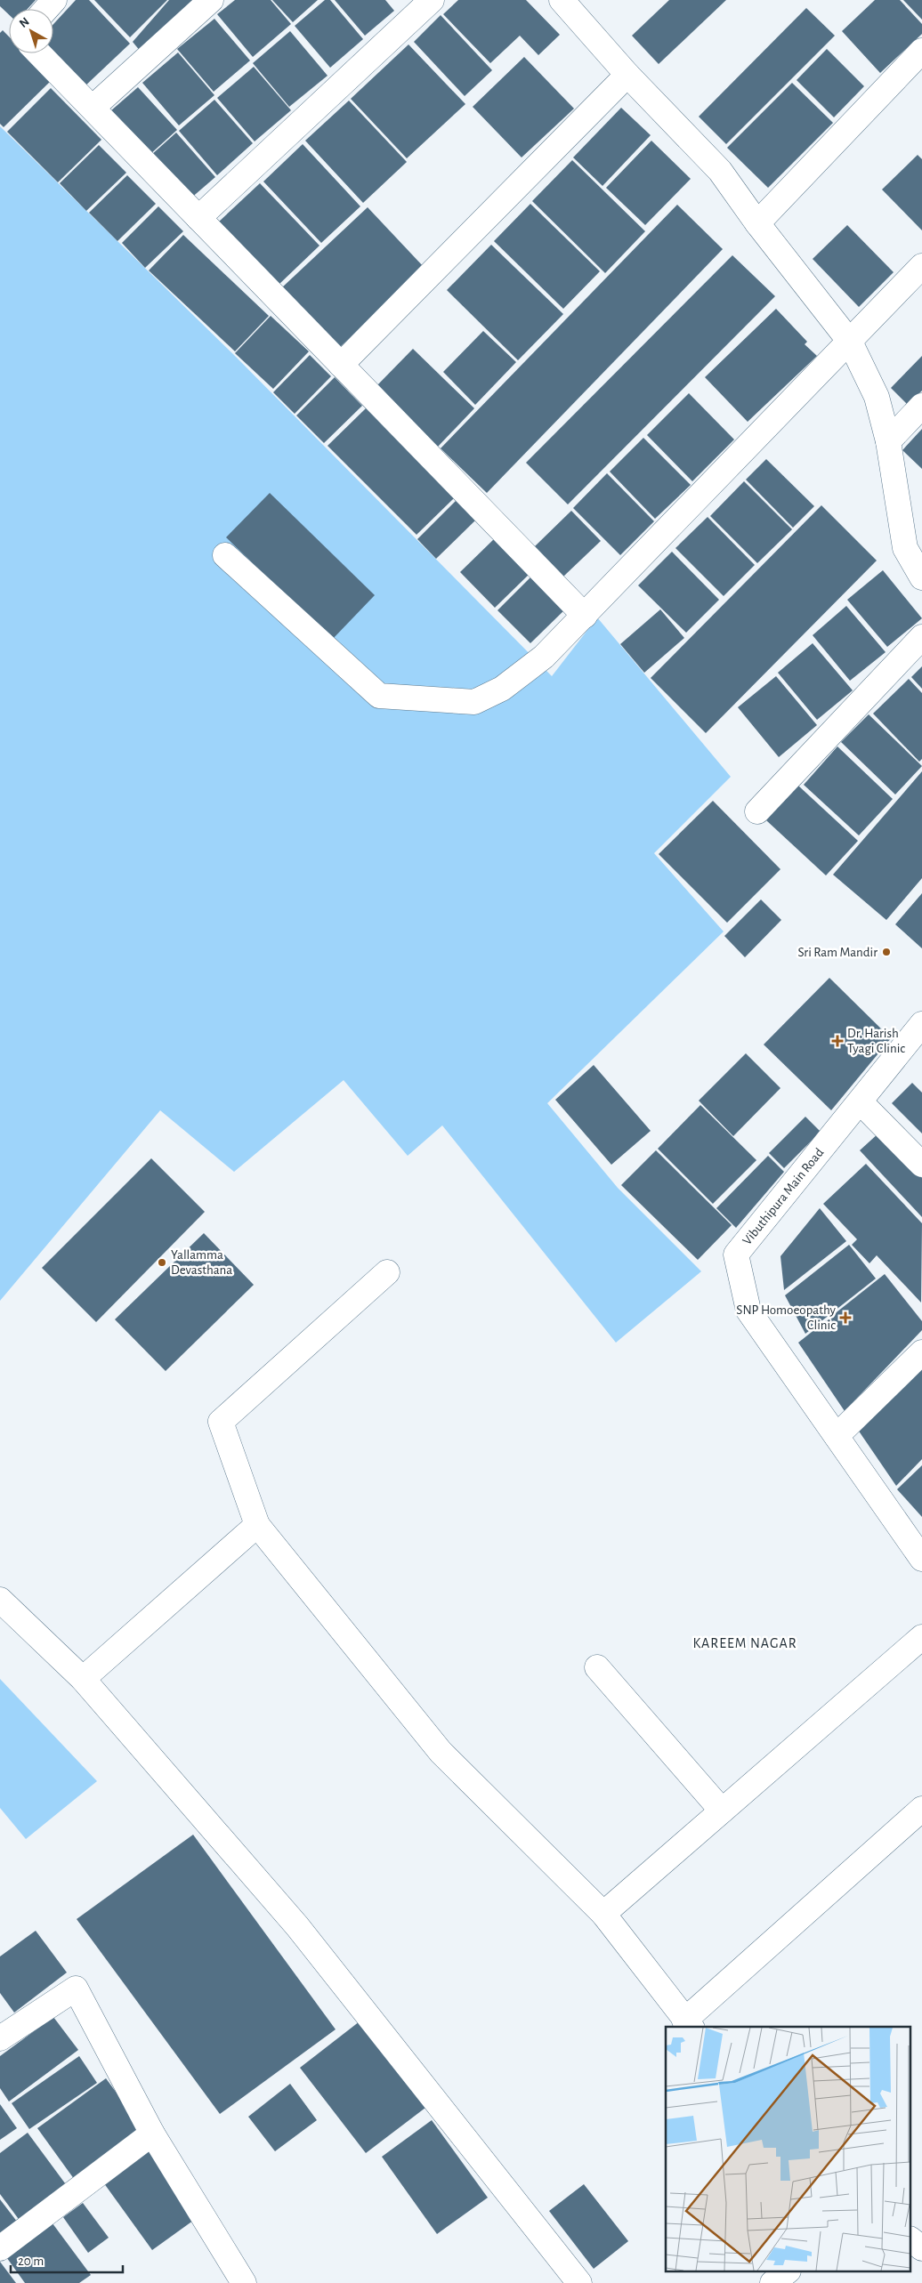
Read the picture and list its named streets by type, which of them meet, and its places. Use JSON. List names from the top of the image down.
{
  "streets": {
    "street": ["Vibuthipura Main Road"]
  },
  "districts": ["KAREEM NAGAR"],
  "places": {
    "other": ["Sri Ram Mandir", "Yallamma Devasthana"],
    "health": ["Dr. Harish Tyagi Clinic", "SNP Homoeopathy Clinic"]
  },
  "scale_bar": "20 m",
  "north": "top left"
}
